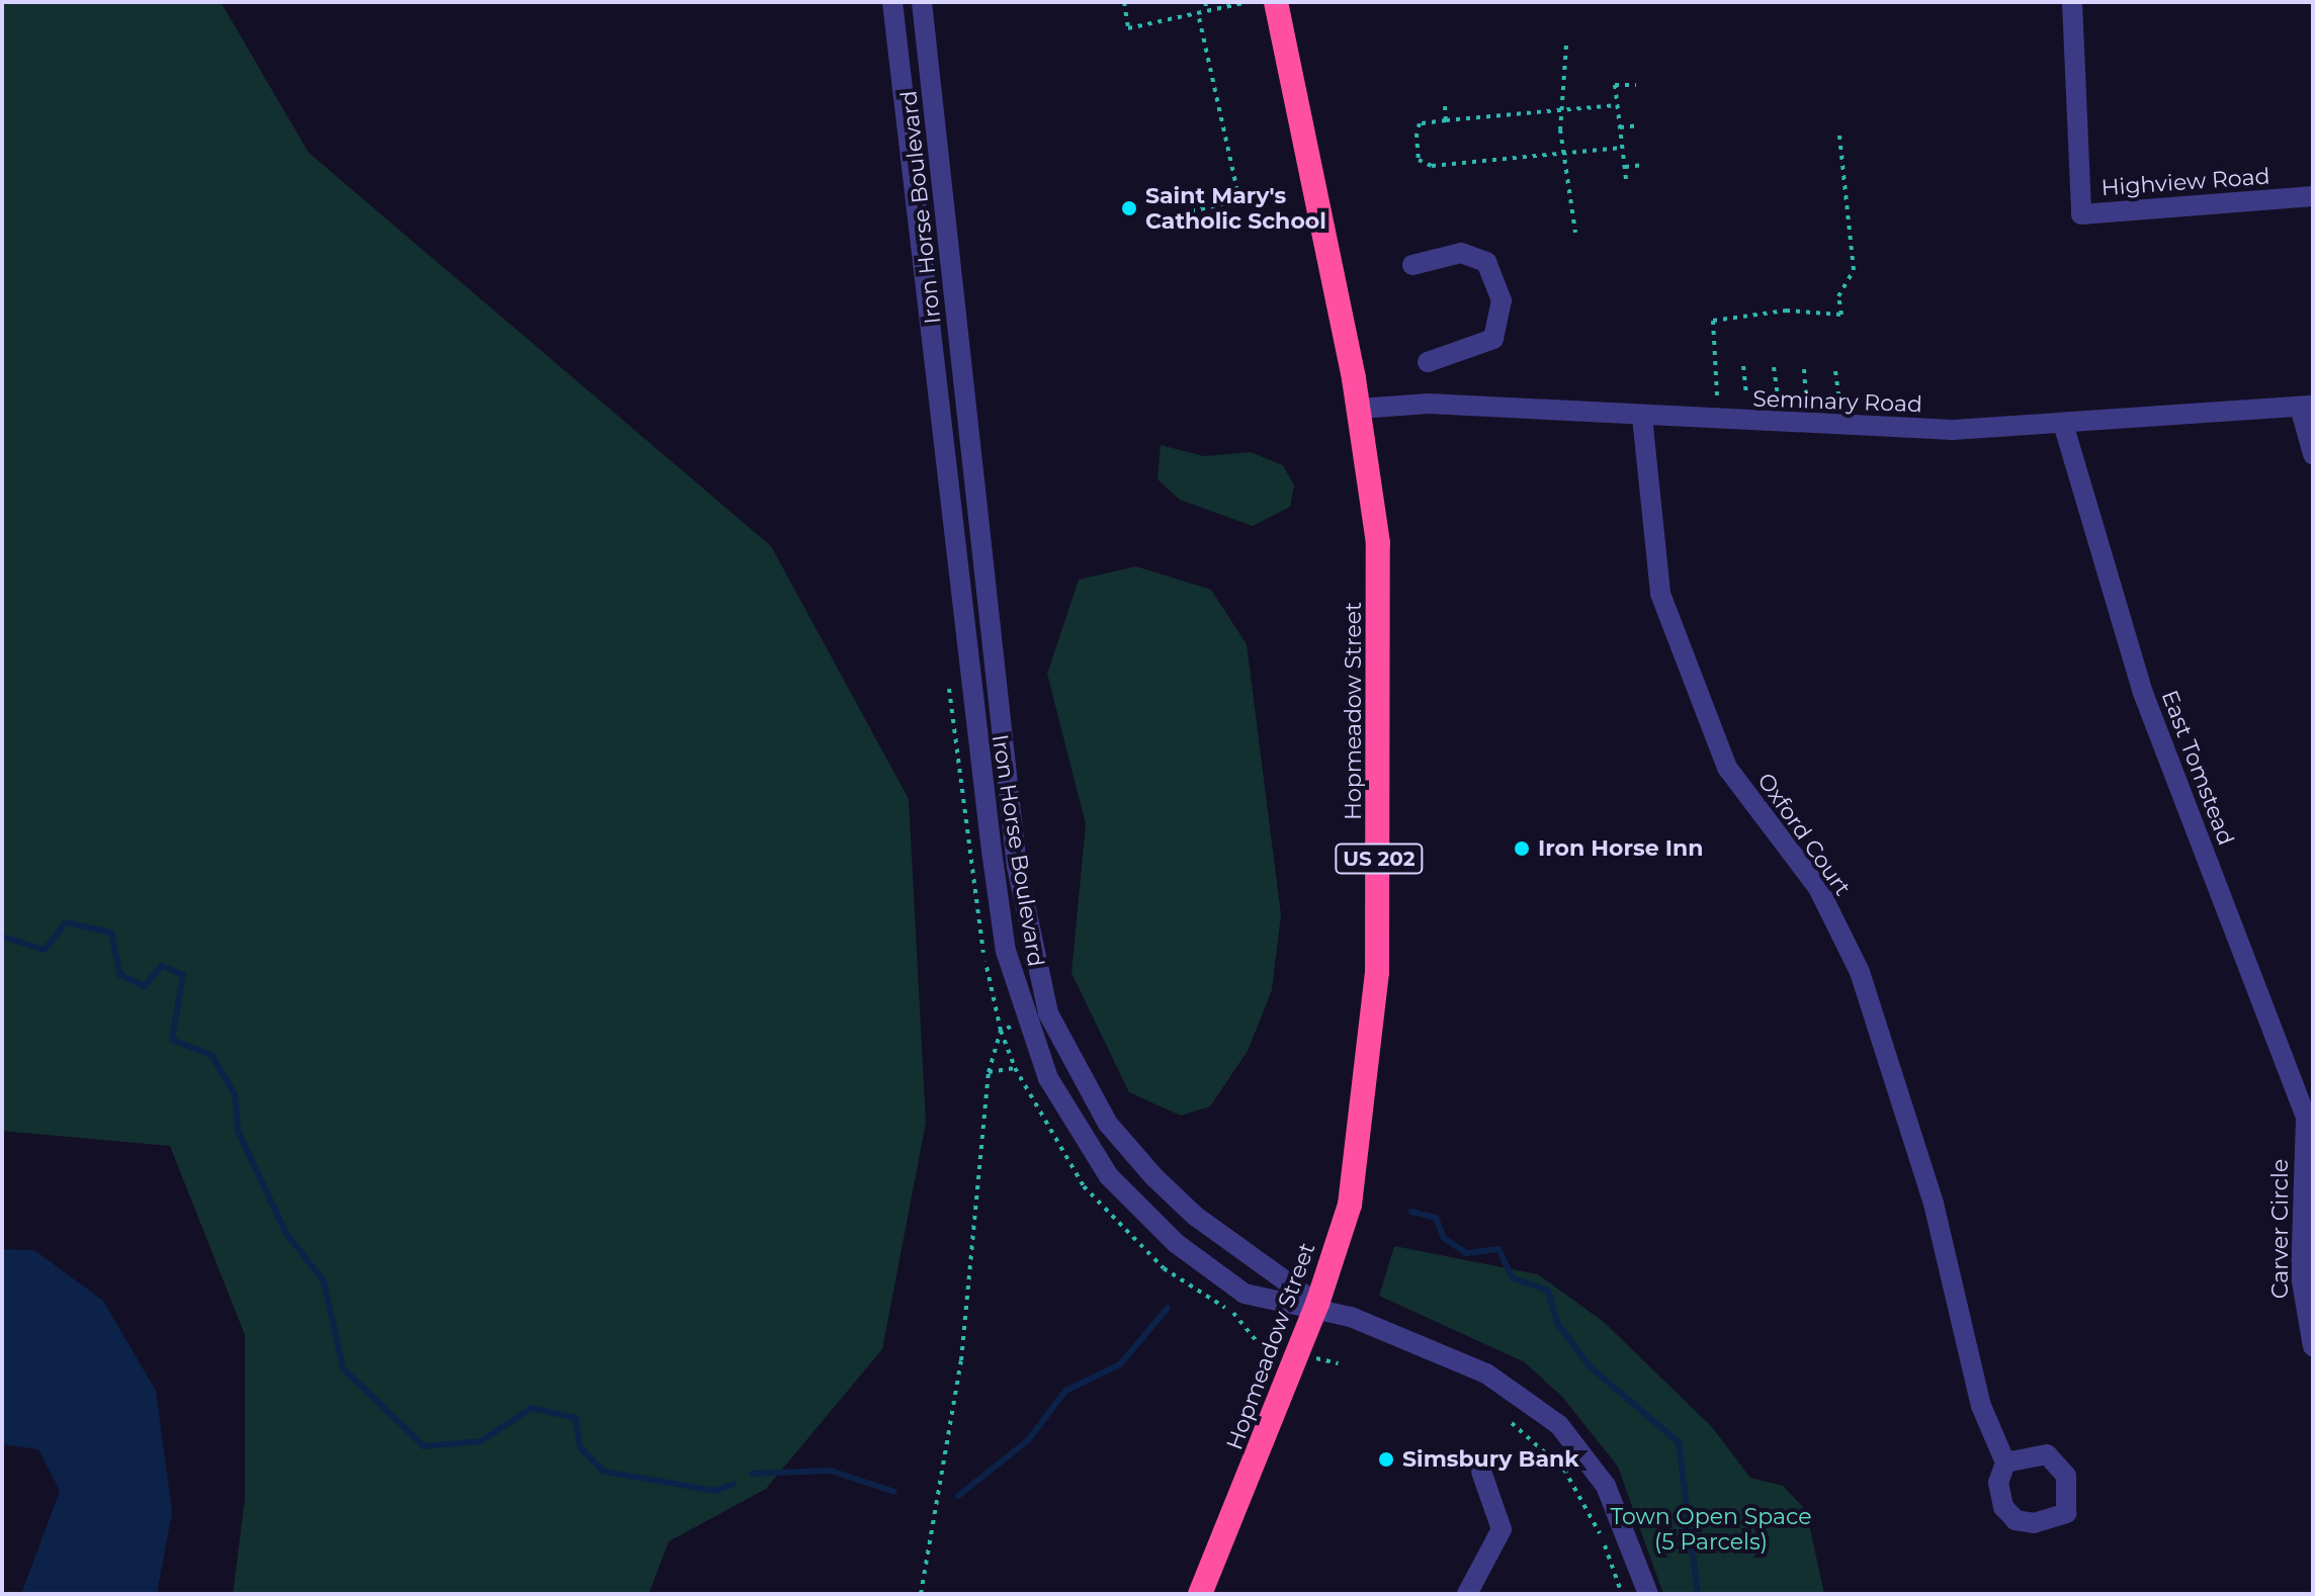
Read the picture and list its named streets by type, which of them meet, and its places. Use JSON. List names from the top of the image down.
{
  "streets": {
    "highway": ["Hopmeadow Street", "US 202"],
    "street": [
      "Highview Road",
      "Iron Horse Boulevard",
      "Seminary Road",
      "East Tomstead",
      "Oxford Court",
      "Carver Circle"
    ]
  },
  "crossings": [
    ["Iron Horse Boulevard", "Hopmeadow Street"],
    ["Seminary Road", "Hopmeadow Street"],
    ["Seminary Road", "East Tomstead"],
    ["Seminary Road", "Oxford Court"],
    ["East Tomstead", "Carver Circle"]
  ],
  "parks": ["Town Open Space (5 Parcels)"],
  "places": ["Saint Mary's Catholic School", "Iron Horse Inn", "Simsbury Bank"]
}
